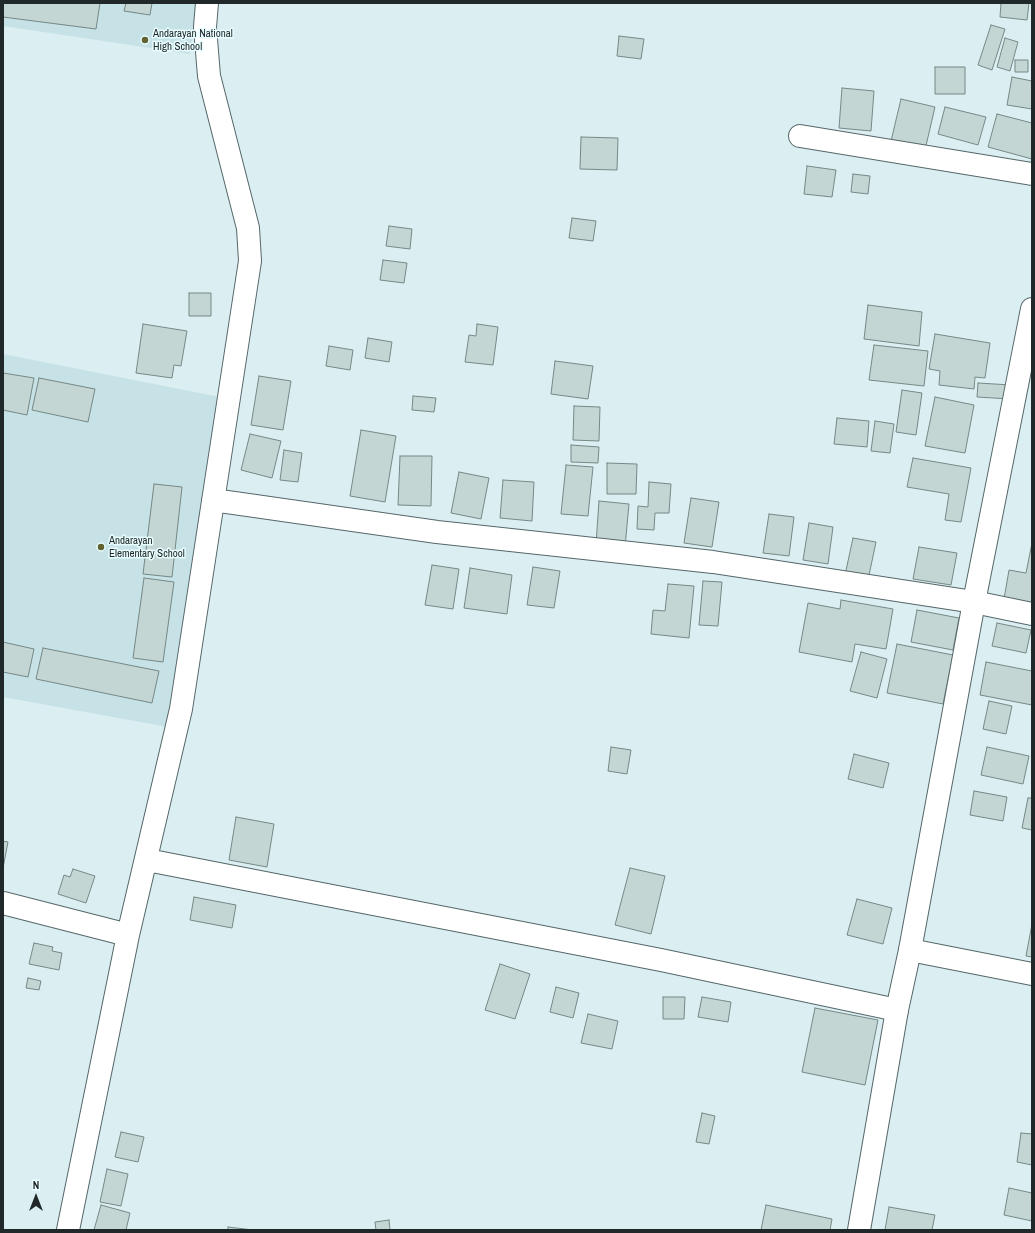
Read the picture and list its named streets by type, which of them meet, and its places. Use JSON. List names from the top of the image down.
{
  "places": ["Andarayan National High School", "Andarayan Elementary School"],
  "north": "top"
}
